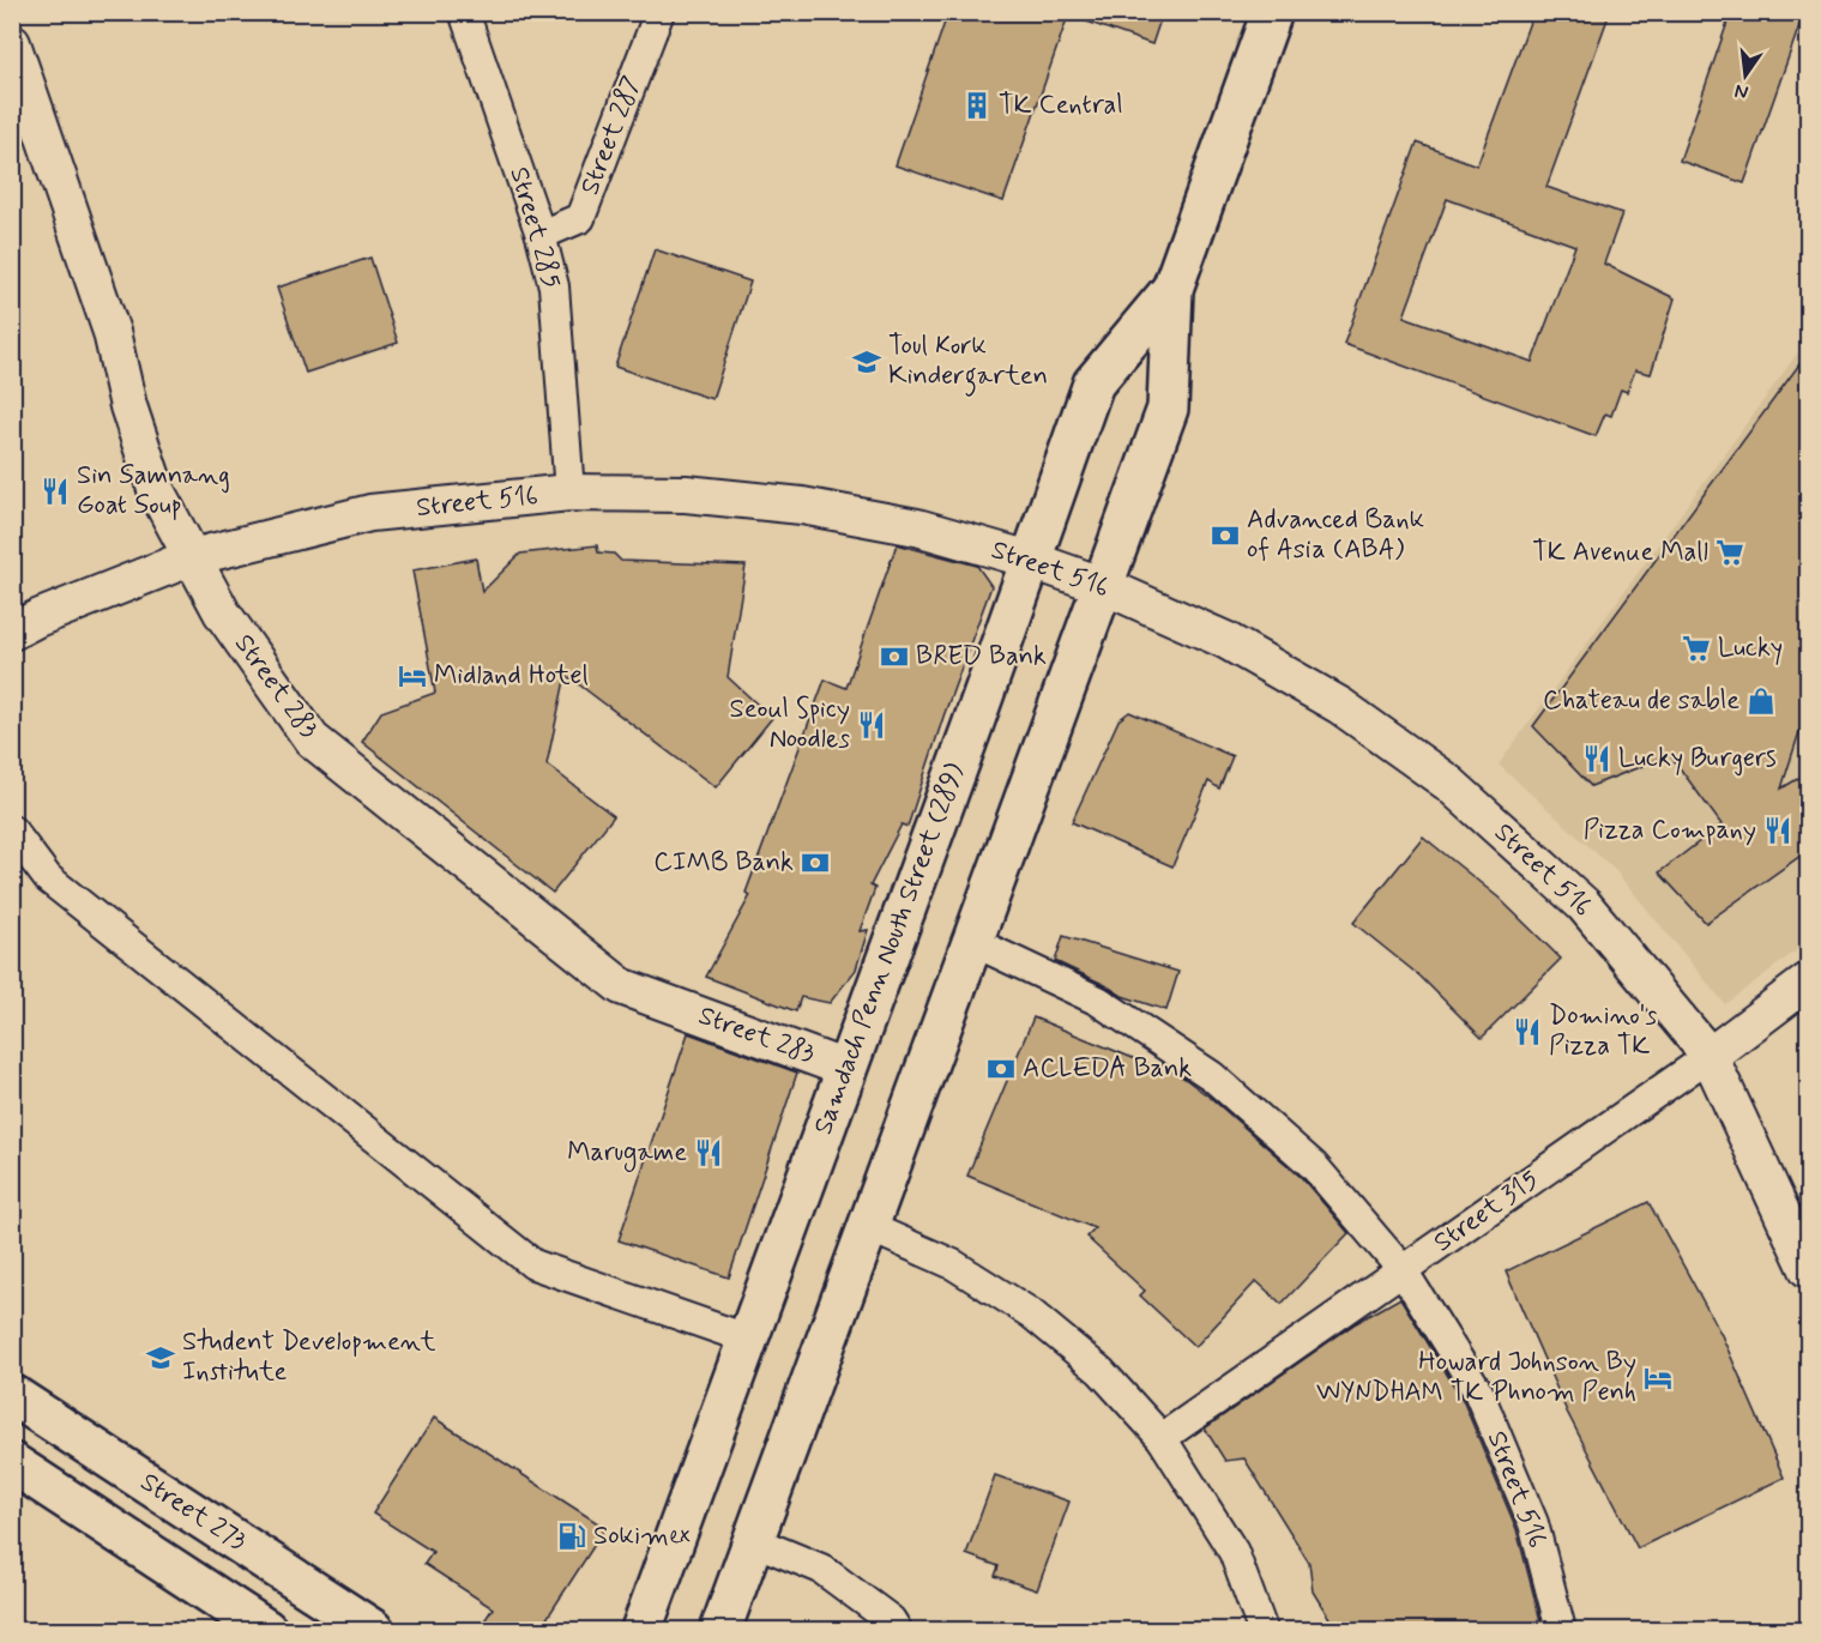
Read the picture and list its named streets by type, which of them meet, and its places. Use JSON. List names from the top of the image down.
{
  "streets": {
    "main road": ["Samdach Penn Nouth Street (289)", "Street 273"],
    "street": [
      "Street 287",
      "Street 285",
      "Street 516",
      "Street 283",
      "Street 315"
    ]
  },
  "crossings": [
    ["Street 287", "Street 285"],
    ["Street 285", "Street 516"],
    ["Street 516", "Street 283"],
    ["Street 516", "Samdach Penn Nouth Street (289)"],
    ["Street 516", "Street 315"],
    ["Street 283", "Samdach Penn Nouth Street (289)"]
  ],
  "places": {
    "building": ["TK Central"],
    "school or university": ["Toul Kork Kindergarten", "Student Development Institute"],
    "restaurant": [
      "Sin Samnang Goat Soup",
      "Seoul Spicy Noodles",
      "Lucky Burgers",
      "Pizza Company",
      "Domino's Pizza TK",
      "Marugame"
    ],
    "bank": [
      "Advanced Bank of Asia (ABA)",
      "BRED Bank",
      "CIMB Bank",
      "ACLEDA Bank"
    ],
    "supermarket": ["TK Avenue Mall", "Lucky"],
    "hotel": ["Midland Hotel", "Howard Johnson By WYNDHAM TK Phnom Penh"],
    "shop": ["Chateau de sable"],
    "fuel station": ["Sokimex"]
  },
  "north": "bottom"
}
